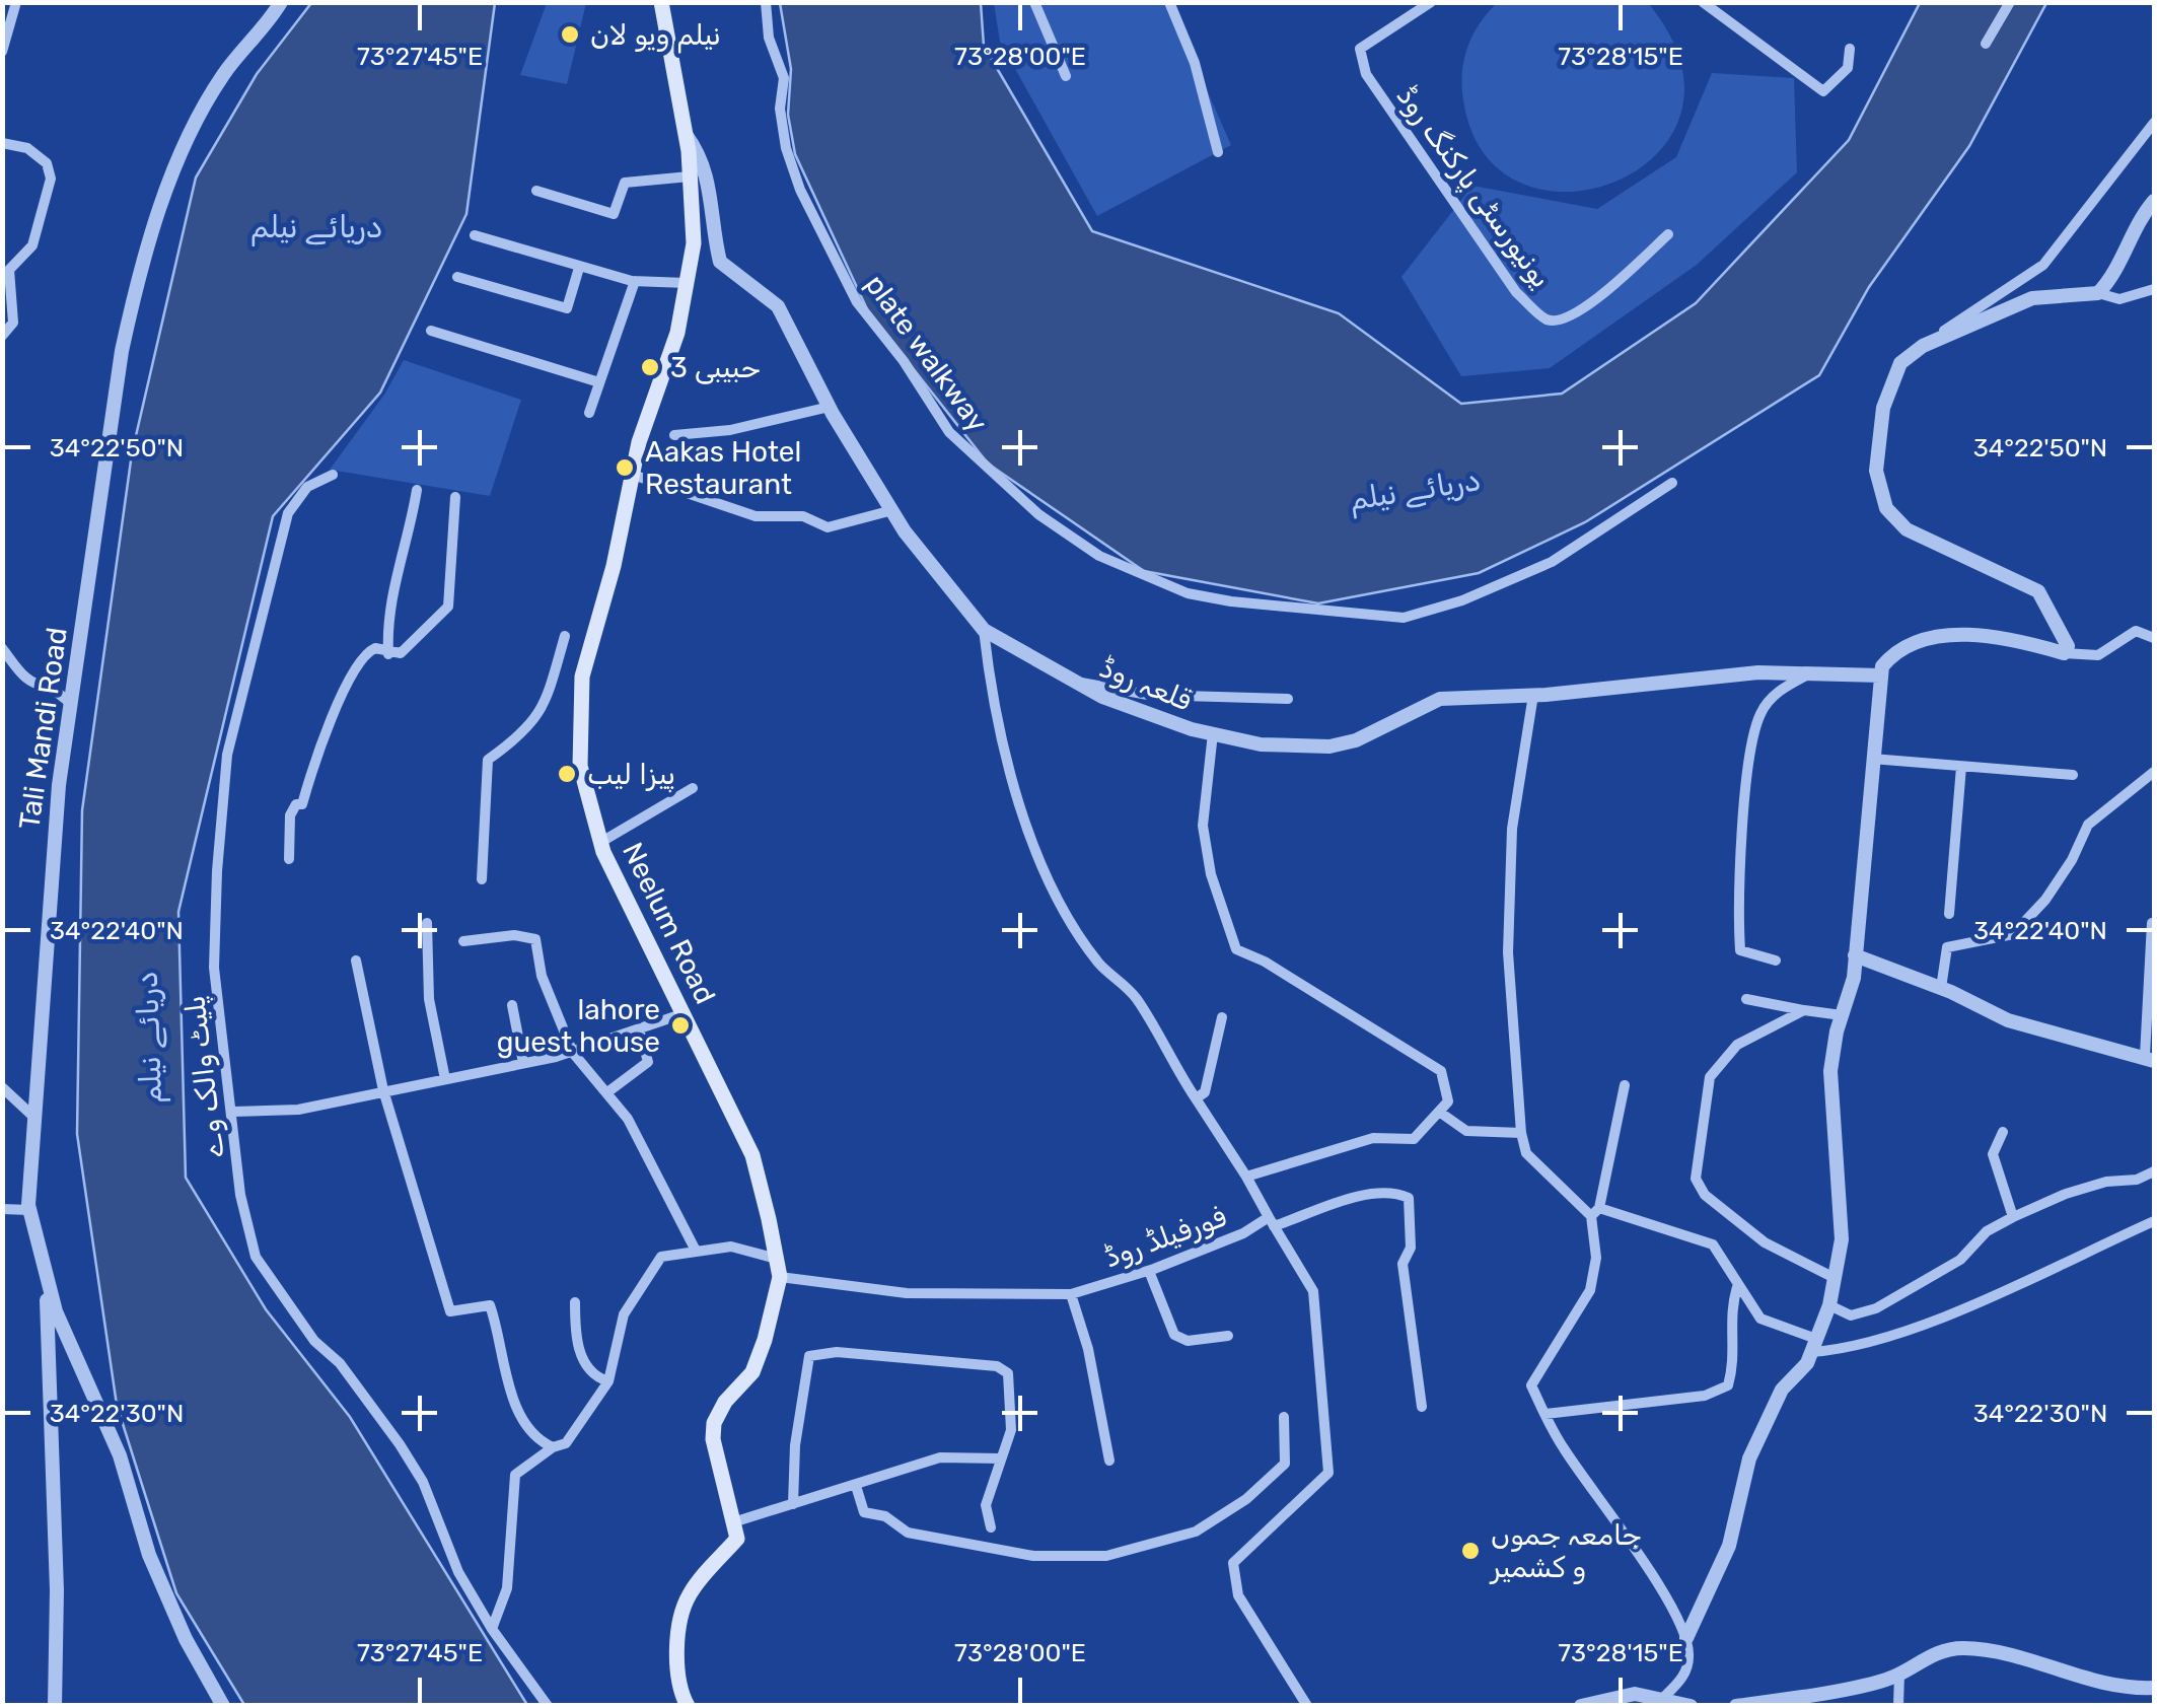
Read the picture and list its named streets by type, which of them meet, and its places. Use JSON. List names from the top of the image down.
{
  "streets": {
    "main road": ["Neelum Road"],
    "street": [
      "یونیورسٹی پارکنگ روڈ",
      "plate walkway",
      "قلعہ روڈ",
      "Tali Mandi Road",
      "پلیٹ والک وے",
      "فورفیلڈ روڈ"
    ]
  },
  "crossings": [
    ["قلعہ روڈ", "Neelum Road"],
    ["Neelum Road", "فورفیلڈ روڈ"]
  ],
  "water": ["دریائے نیلم"],
  "places": [
    "نیلم ویو لان",
    "حبیبی 3",
    "Aakas Hotel Restaurant",
    "پیزا لیب",
    "lahore guest house",
    "جامعہ جموں و کشمیر"
  ],
  "coordinates": [
    "73°27'45\"E",
    "73°28'00\"E",
    "73°28'15\"E",
    "34°22'50\"N",
    "34°22'40\"N",
    "34°22'30\"N"
  ]
}
